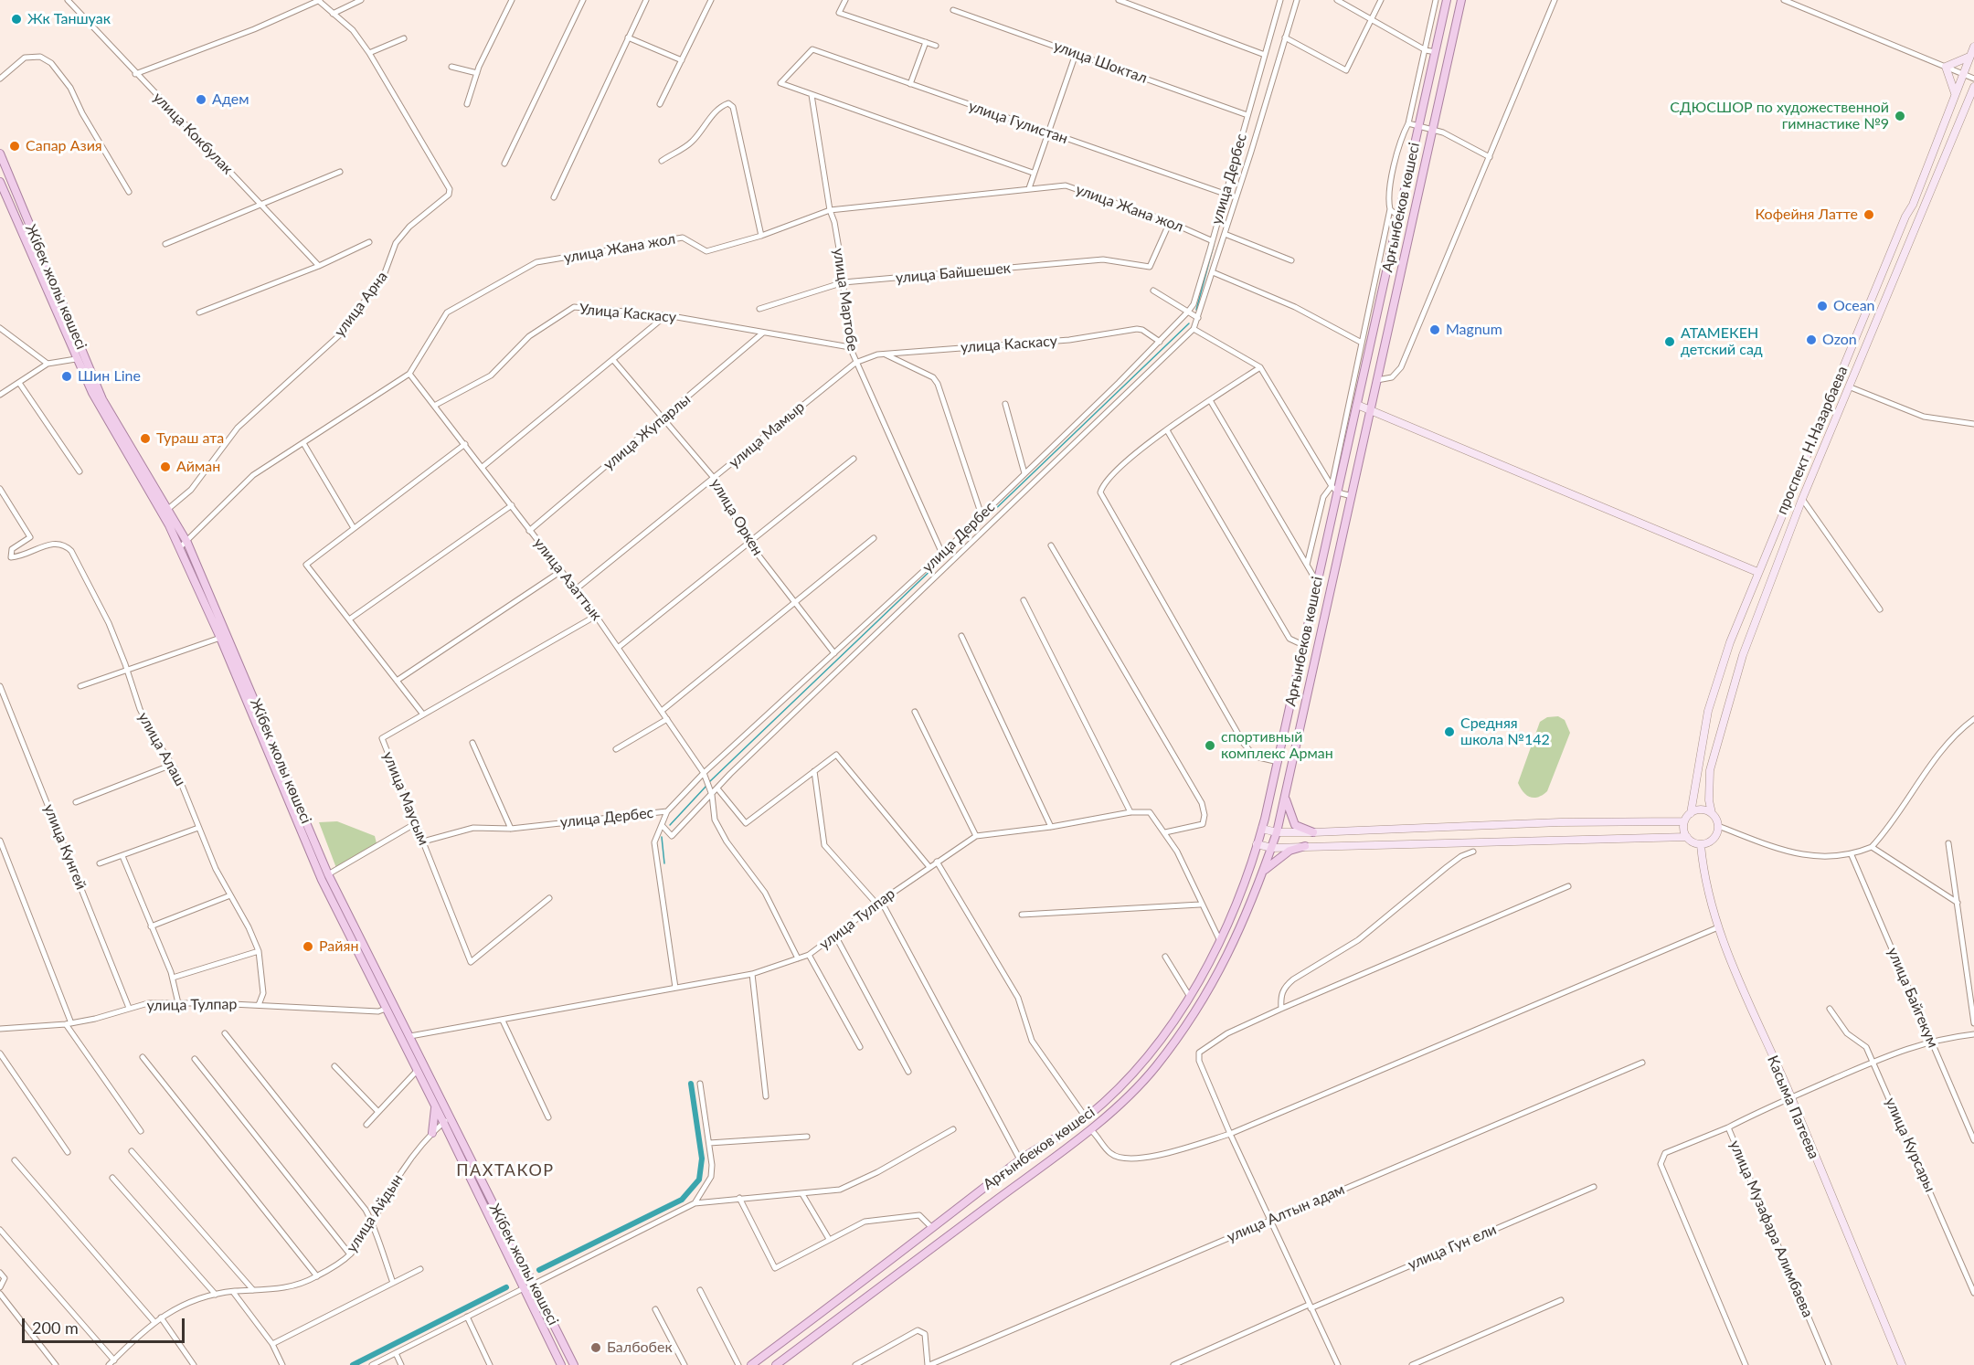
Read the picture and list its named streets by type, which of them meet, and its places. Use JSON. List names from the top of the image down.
{
  "streets": {
    "main road": [
      "Арғынбеков көшесі",
      "Жібек жолы көшесі",
      "проспект Н.Назарбаева",
      "Касыма Патеева"
    ],
    "street": [
      "улица Шоктал",
      "улица Гулистан",
      "улица Кокбулак",
      "улица Дербес",
      "улица Жана жол",
      "улица Байшешек",
      "улица Мартобе",
      "улица Арна",
      "Улица Каскасу",
      "улица Каскасу",
      "улица Жупарлы",
      "улица Мамыр",
      "улица Оркен",
      "улица Азаттык",
      "улица Алаш",
      "улица Маусым",
      "улица Кунгей",
      "улица Тулпар",
      "улица Байгекум",
      "улица Курсары",
      "улица Айдын",
      "улица Алтын адам",
      "улица Музафара Алимбаева",
      "улица Гун ели"
    ]
  },
  "crossings": [
    ["улица Шоктал", "улица Дербес"],
    ["улица Гулистан", "улица Дербес"],
    ["улица Гулистан", "улица Мартобе"],
    ["улица Дербес", "улица Жана жол"],
    ["улица Дербес", "улица Мартобе"],
    ["улица Дербес", "улица Каскасу"],
    ["улица Дербес", "улица Оркен"],
    ["улица Дербес", "улица Азаттык"],
    ["улица Дербес", "улица Маусым"],
    ["Арғынбеков көшесі", "улица Тулпар"],
    ["улица Жана жол", "улица Байшешек"],
    ["улица Жана жол", "Жібек жолы көшесі"],
    ["улица Жана жол", "улица Мартобе"],
    ["улица Жана жол", "улица Азаттык"],
    ["улица Байшешек", "улица Мартобе"],
    ["Жібек жолы көшесі", "улица Арна"],
    ["Жібек жолы көшесі", "улица Тулпар"],
    ["Жібек жолы көшесі", "улица Айдын"],
    ["улица Мартобе", "Улица Каскасу"],
    ["улица Мартобе", "улица Каскасу"],
    ["улица Мартобе", "улица Мамыр"],
    ["Улица Каскасу", "улица Жупарлы"],
    ["Улица Каскасу", "улица Азаттык"],
    ["улица Каскасу", "улица Мамыр"],
    ["улица Жупарлы", "улица Оркен"],
    ["улица Жупарлы", "улица Азаттык"],
    ["улица Мамыр", "улица Оркен"],
    ["улица Мамыр", "улица Азаттык"],
    ["проспект Н.Назарбаева", "Касыма Патеева"],
    ["улица Азаттык", "улица Маусым"],
    ["улица Азаттык", "улица Тулпар"],
    ["улица Алаш", "улица Тулпар"],
    ["улица Кунгей", "улица Тулпар"],
    ["улица Байгекум", "улица Музафара Алимбаева"],
    ["Касыма Патеева", "улица Музафара Алимбаева"],
    ["улица Курсары", "улица Музафара Алимбаева"]
  ],
  "districts": ["ПАХТАКОР"],
  "places": [
    "Жк Таншуак",
    "Адем",
    "СДЮСШОР по художественной гимнастике №9",
    "Сапар Азия",
    "Кофейня Латте",
    "Ocean",
    "Magnum",
    "Ozon",
    "АТАМЕКЕН детский сад",
    "Шин Line",
    "Тураш ата",
    "Айман",
    "Средняя школа №142",
    "спортивный комплекс Арман",
    "Райян",
    "Балбобек"
  ],
  "scale_bar": "200 m"
}
